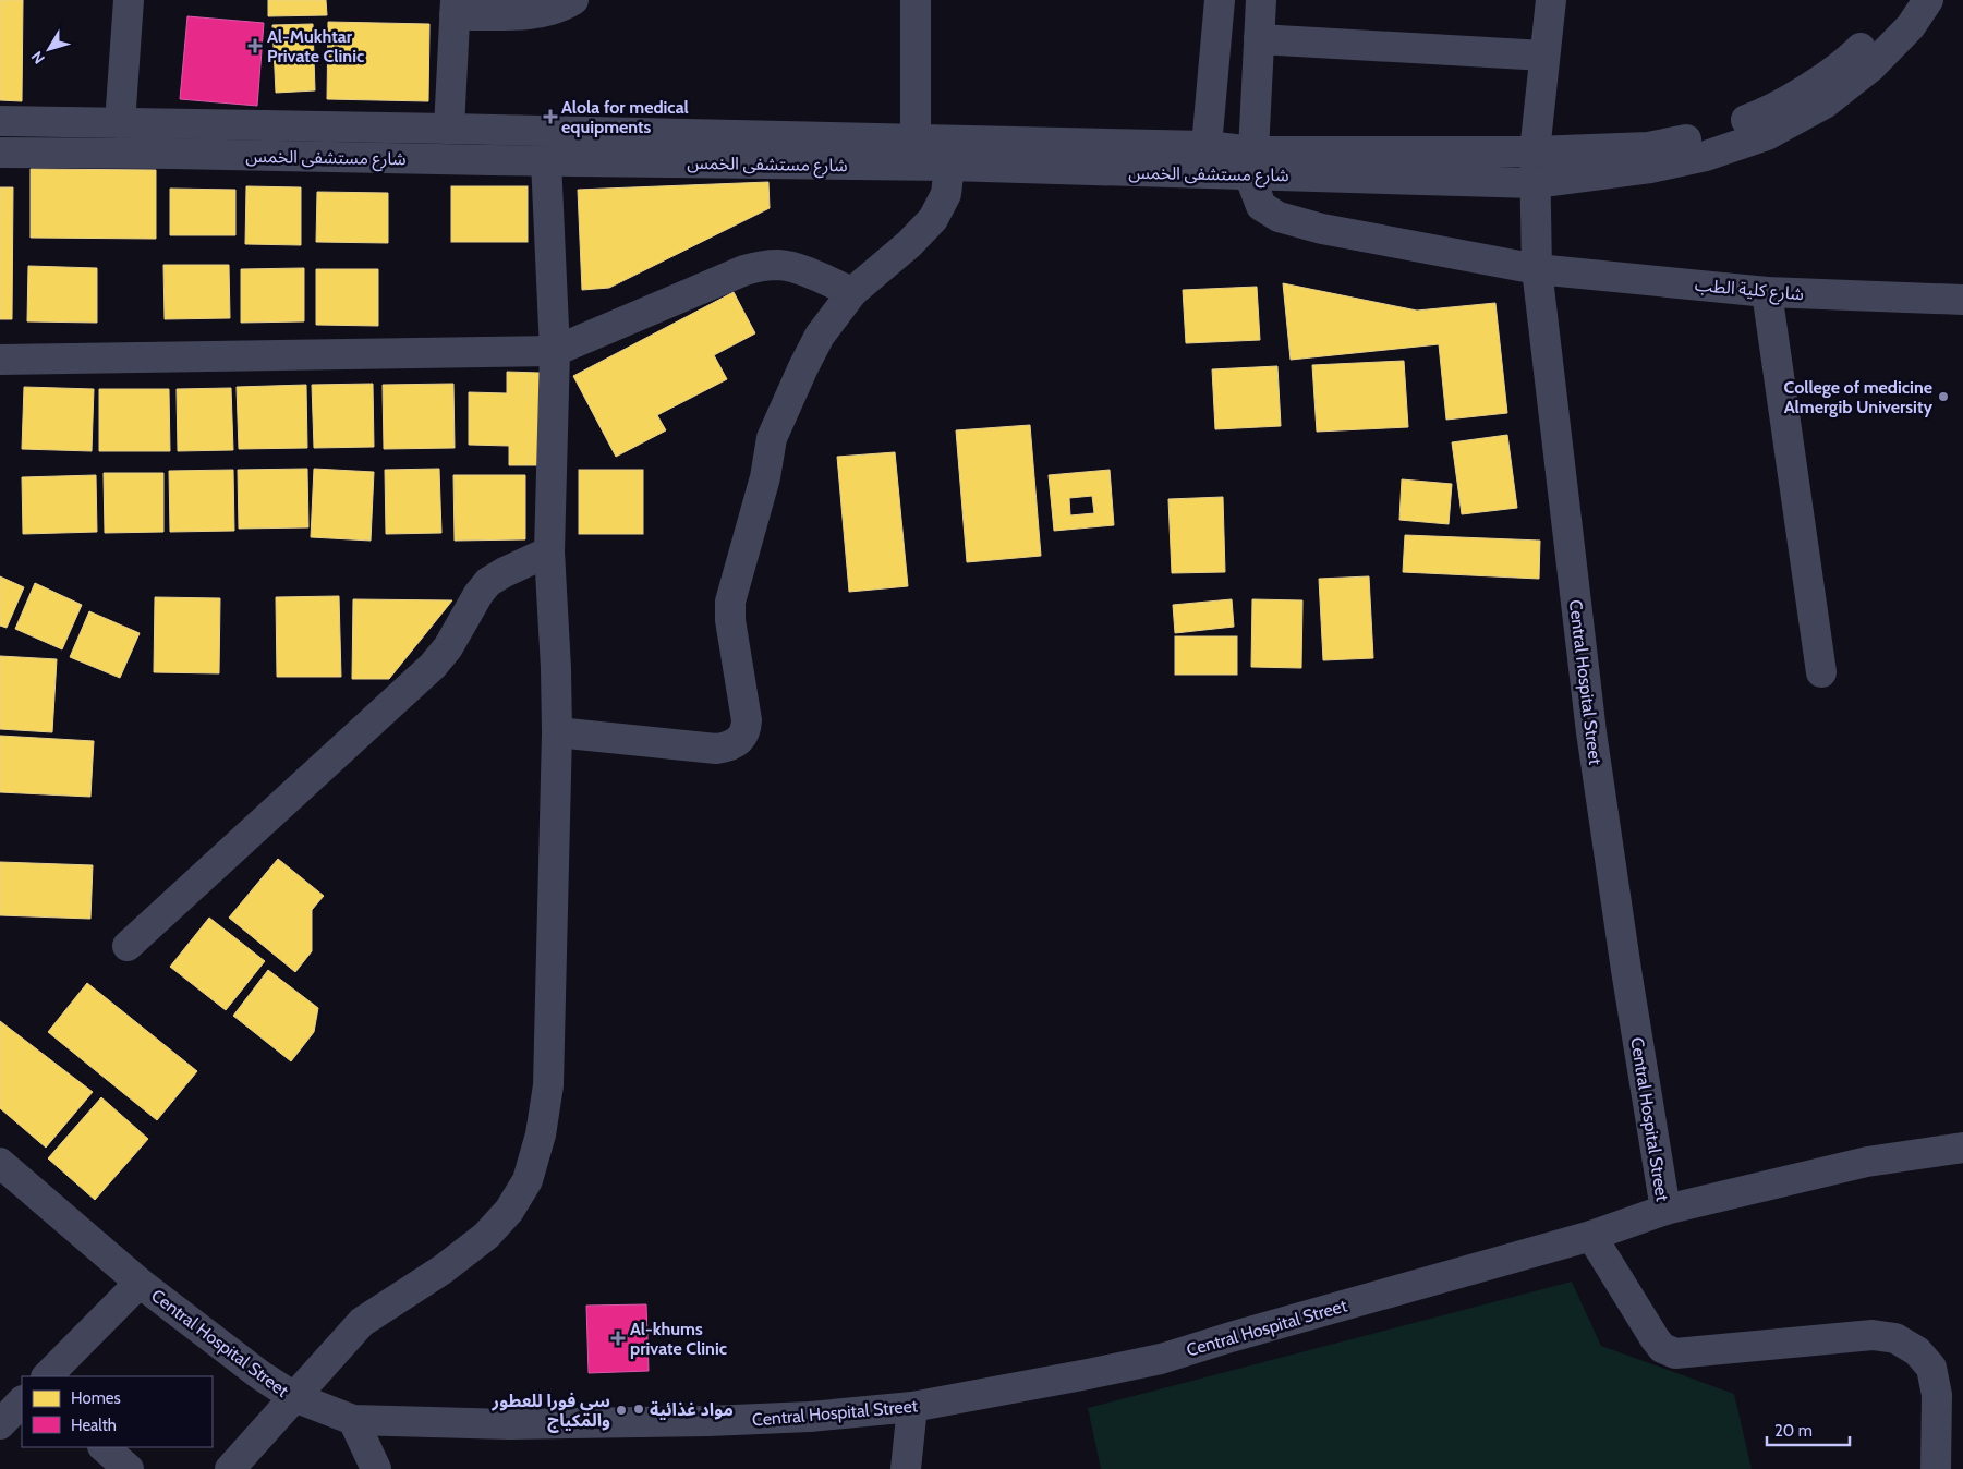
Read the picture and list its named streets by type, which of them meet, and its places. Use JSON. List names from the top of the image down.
{
  "streets": {
    "street": ["شارع مستشفى الخمس", "شارع كلية الطب", "Central Hospital Street"]
  },
  "crossings": [
    ["شارع مستشفى الخمس", "شارع كلية الطب"],
    ["شارع مستشفى الخمس", "Central Hospital Street"],
    ["شارع كلية الطب", "Central Hospital Street"]
  ],
  "places": {
    "health": ["Al-Mukhtar Private Clinic", "Alola for medical equipments", "Al-khums private Clinic"],
    "other": ["College of medicine Almergib University", "مواد غذائية", "سي فورا للعطور والمكياج"]
  },
  "legend": ["Homes", "Health"],
  "scale_bar": "20 m",
  "north": "bottom left"
}
